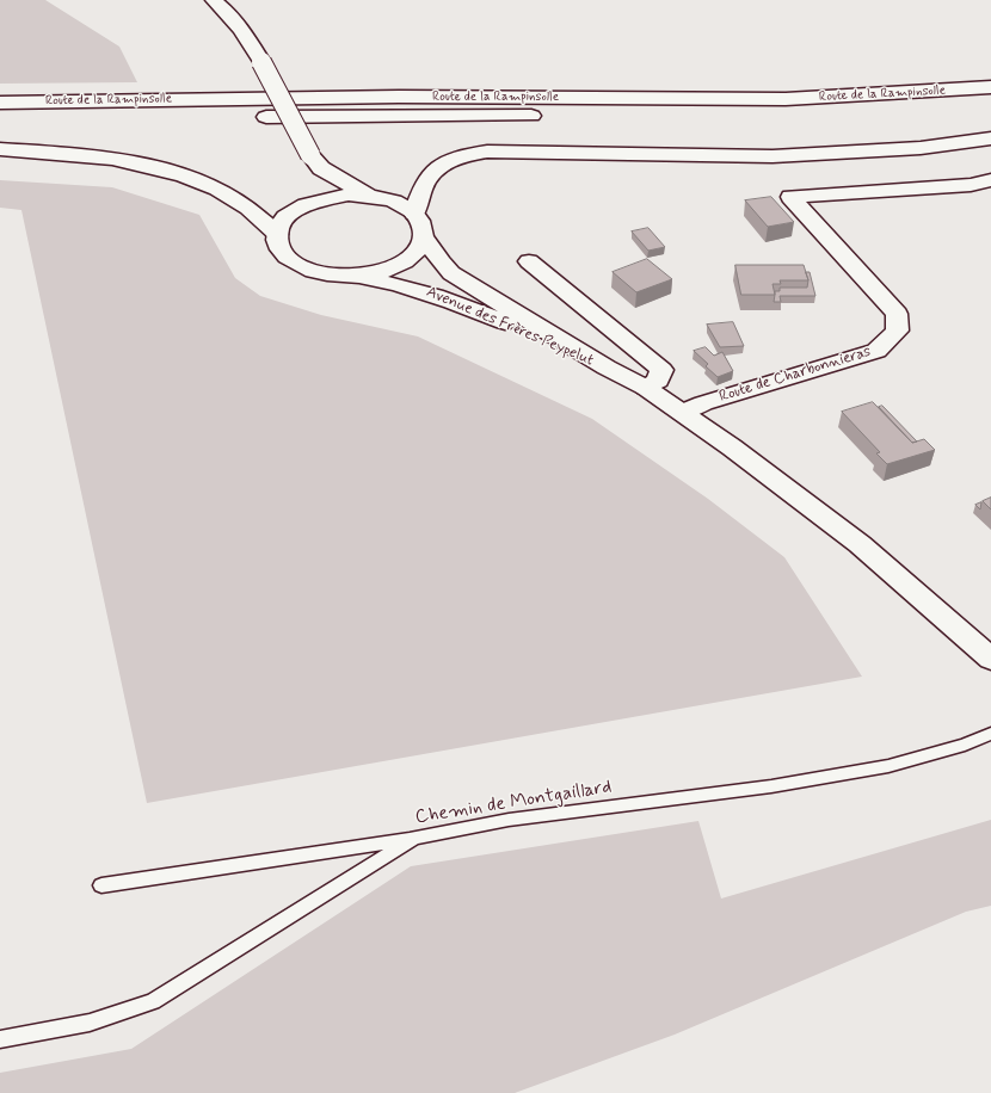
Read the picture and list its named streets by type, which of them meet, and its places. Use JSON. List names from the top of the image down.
{
  "streets": {
    "main road": ["Route de la Rampinsolle", "Avenue des Frères Peypelut", "Route de Charbonnieras"],
    "lane": ["Chemin de Montgaillard"]
  },
  "crossings": [
    ["Avenue des Frères Peypelut", "Route de Charbonnieras"]
  ]
}
